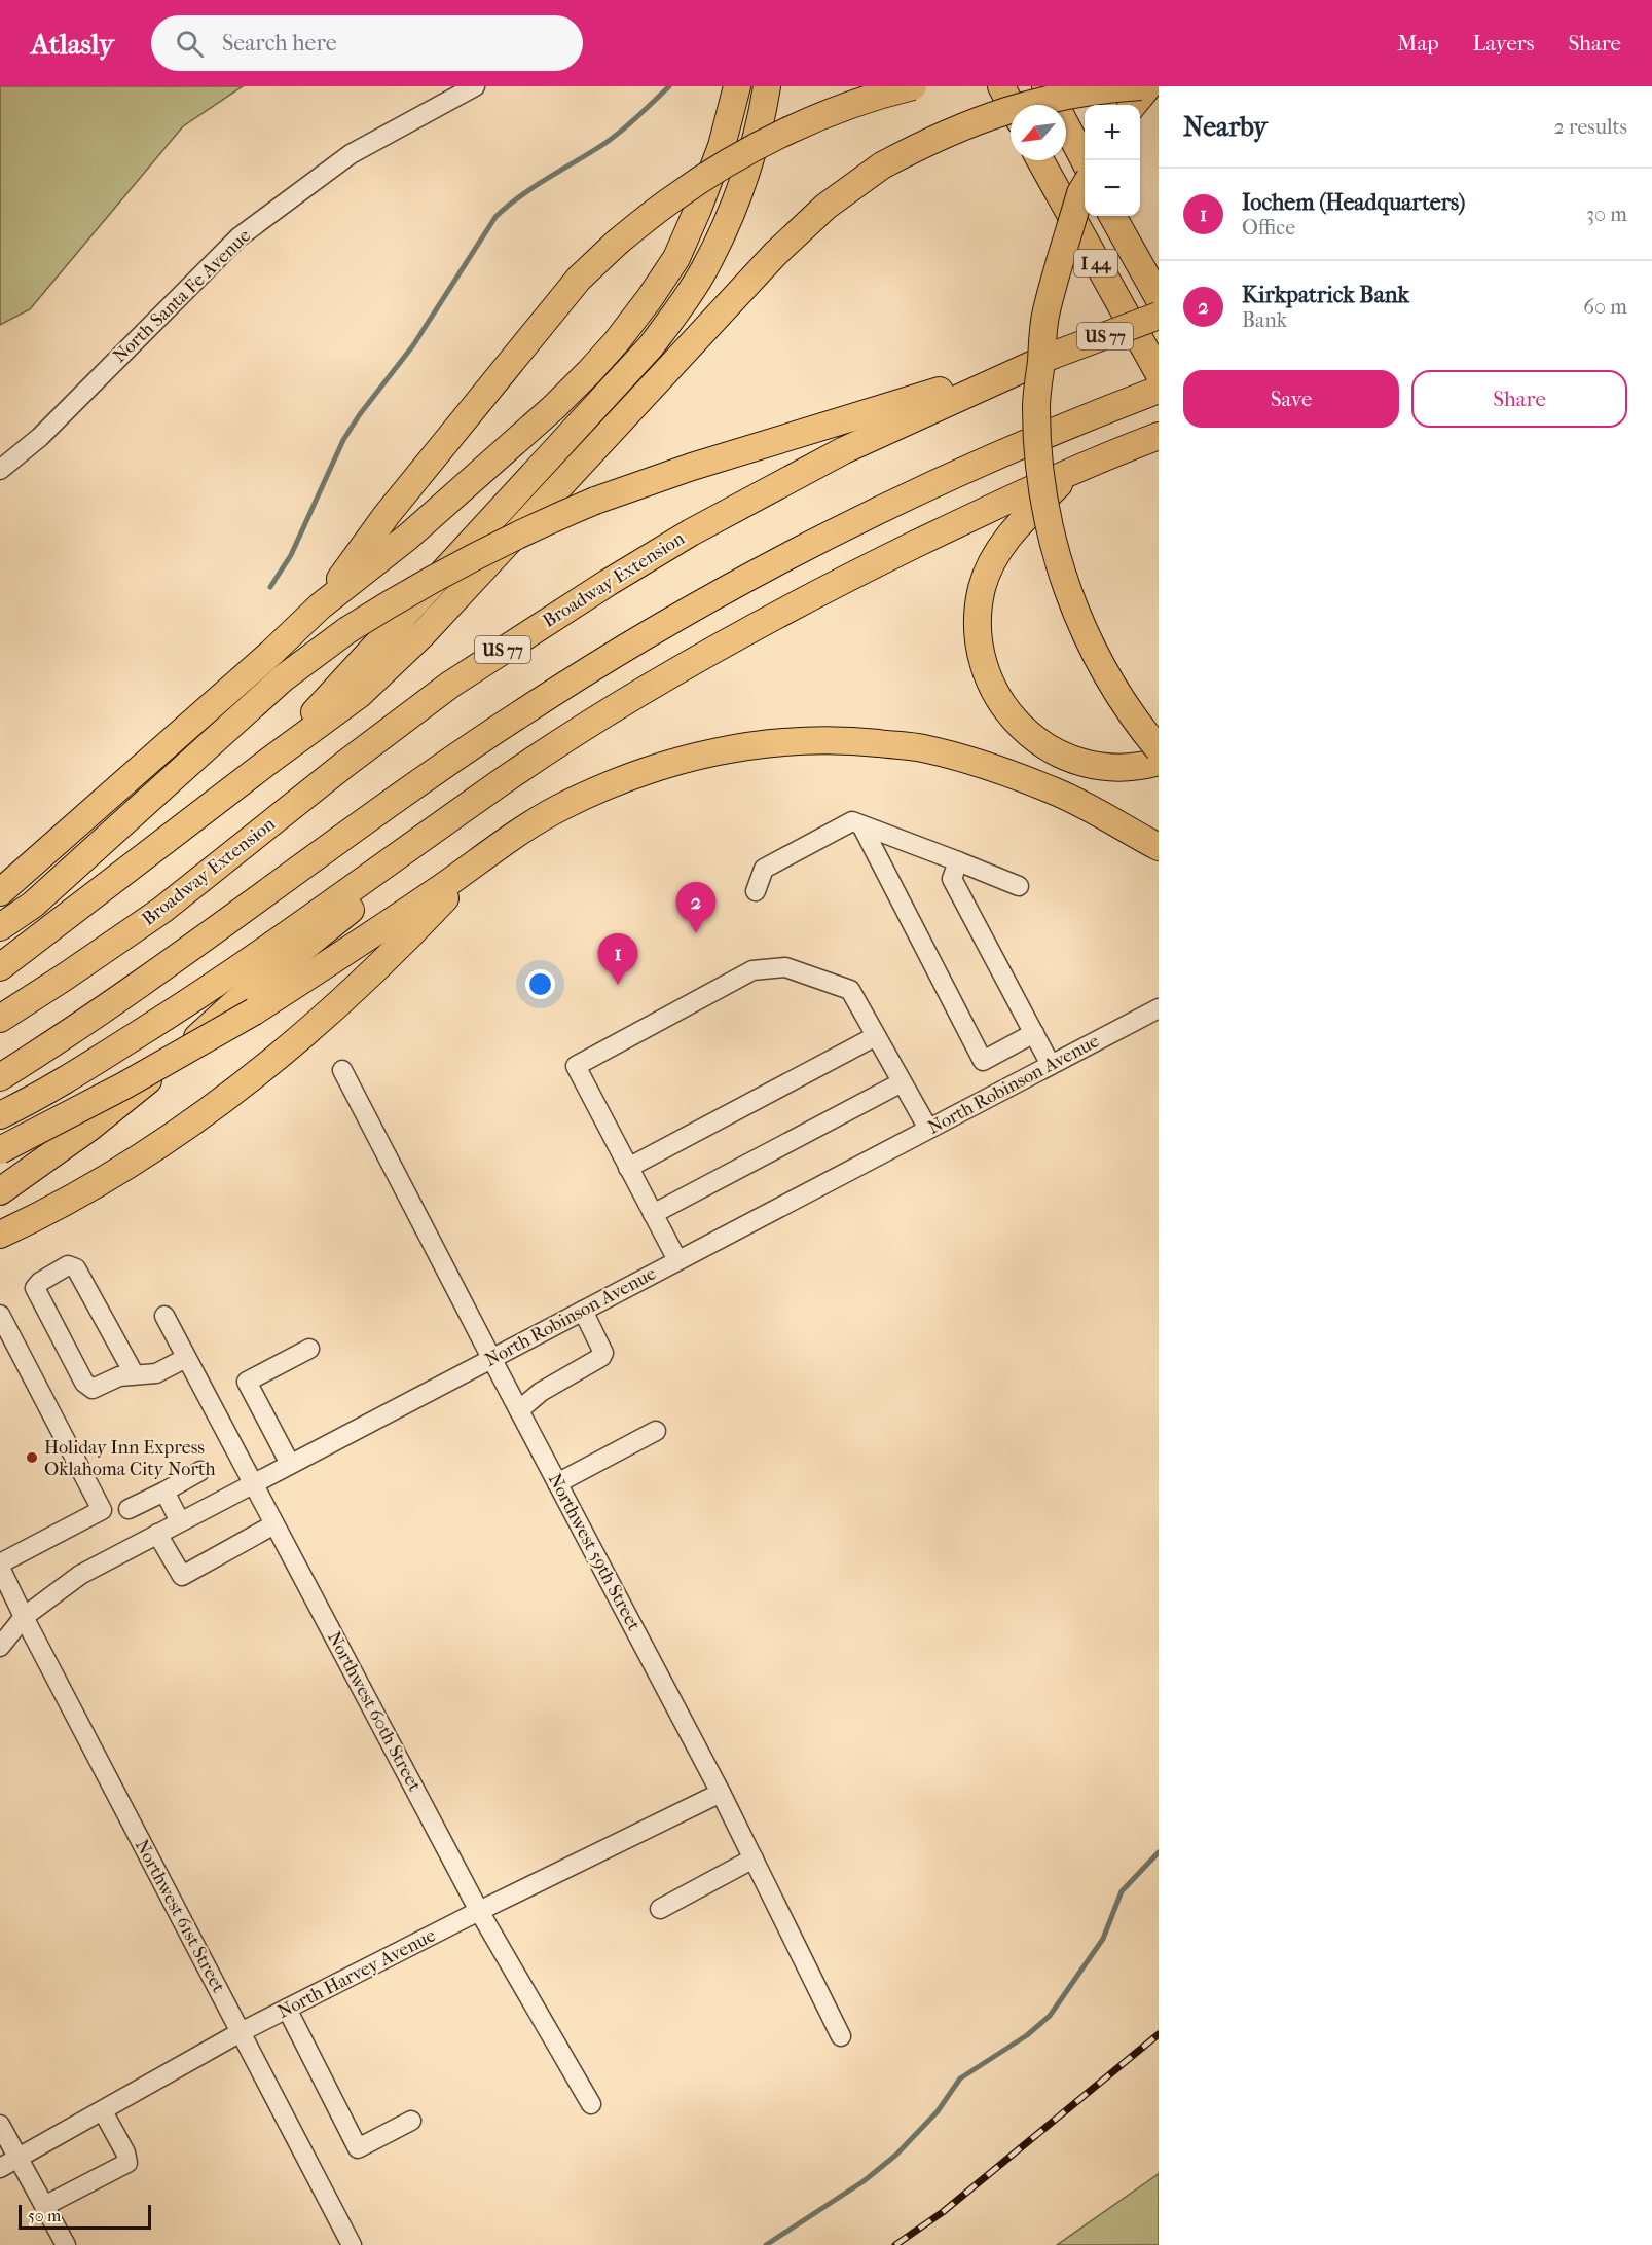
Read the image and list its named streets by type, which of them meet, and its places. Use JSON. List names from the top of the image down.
{
  "streets": {
    "highway": ["I 44", "US 77", "Broadway Extension"],
    "street": [
      "North Santa Fe Avenue",
      "North Robinson Avenue",
      "Northwest 59th Street",
      "Northwest 60th Street",
      "Northwest 61st Street",
      "North Harvey Avenue"
    ]
  },
  "crossings": [
    ["North Robinson Avenue", "Northwest 59th Street"],
    ["North Robinson Avenue", "Northwest 60th Street"],
    ["North Robinson Avenue", "Northwest 61st Street"],
    ["Northwest 59th Street", "North Harvey Avenue"],
    ["Northwest 60th Street", "North Harvey Avenue"],
    ["Northwest 61st Street", "North Harvey Avenue"]
  ],
  "places": ["Holiday Inn Express Oklahoma City North"],
  "scale_bar": "50 m",
  "north": "bottom left",
  "page": {
    "header": "Atlasly",
    "search": "Search here",
    "nav": ["Map", "Layers", "Share"],
    "heading": ["Nearby", "2 results"],
    "map_buttons": ["+", "−"],
    "list": [
      {
        "mark": "1",
        "name": "Iochem (Headquarters)",
        "note": "Office",
        "value": "30 m"
      },
      {
        "mark": "2",
        "name": "Kirkpatrick Bank",
        "note": "Bank",
        "value": "60 m"
      }
    ],
    "buttons": ["Save", "Share"],
    "pins": ["2", "1"],
    "scale": "50 m"
  }
}
